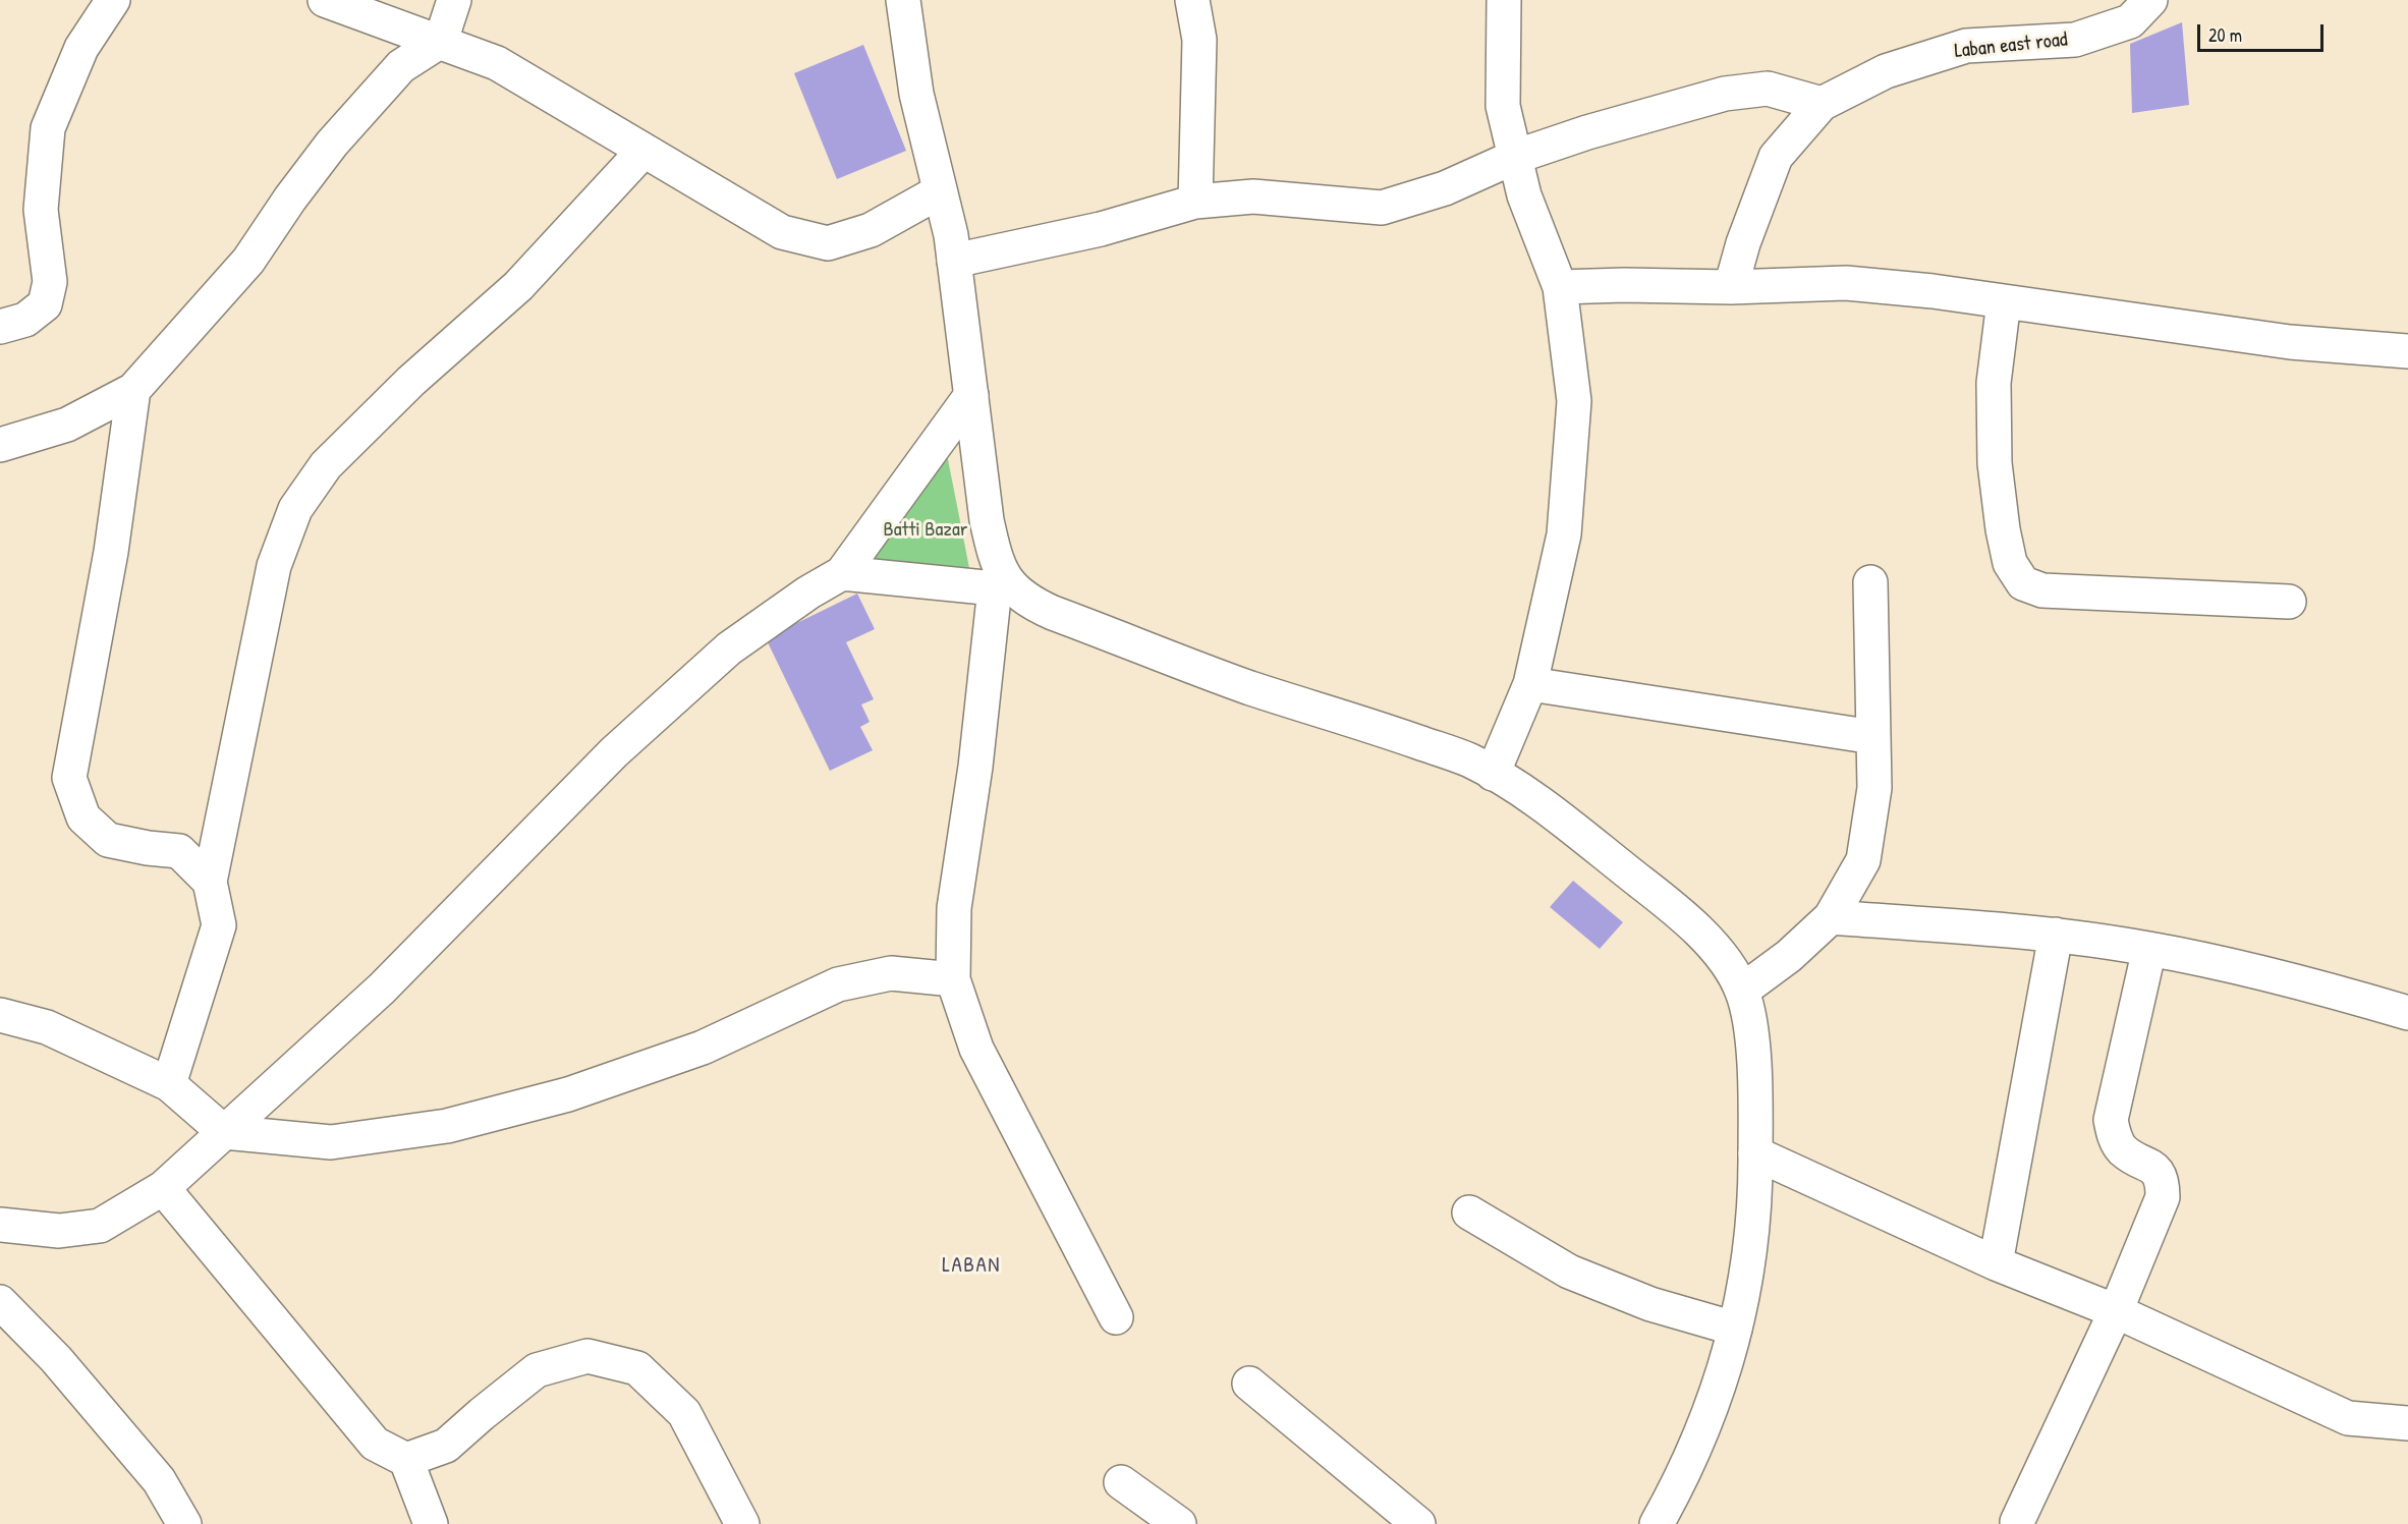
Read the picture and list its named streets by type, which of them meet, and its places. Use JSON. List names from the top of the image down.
{
  "streets": {
    "street": ["Laban east road"]
  },
  "districts": ["LABAN"],
  "parks": ["Batti Bazar"],
  "scale_bar": "20 m"
}
